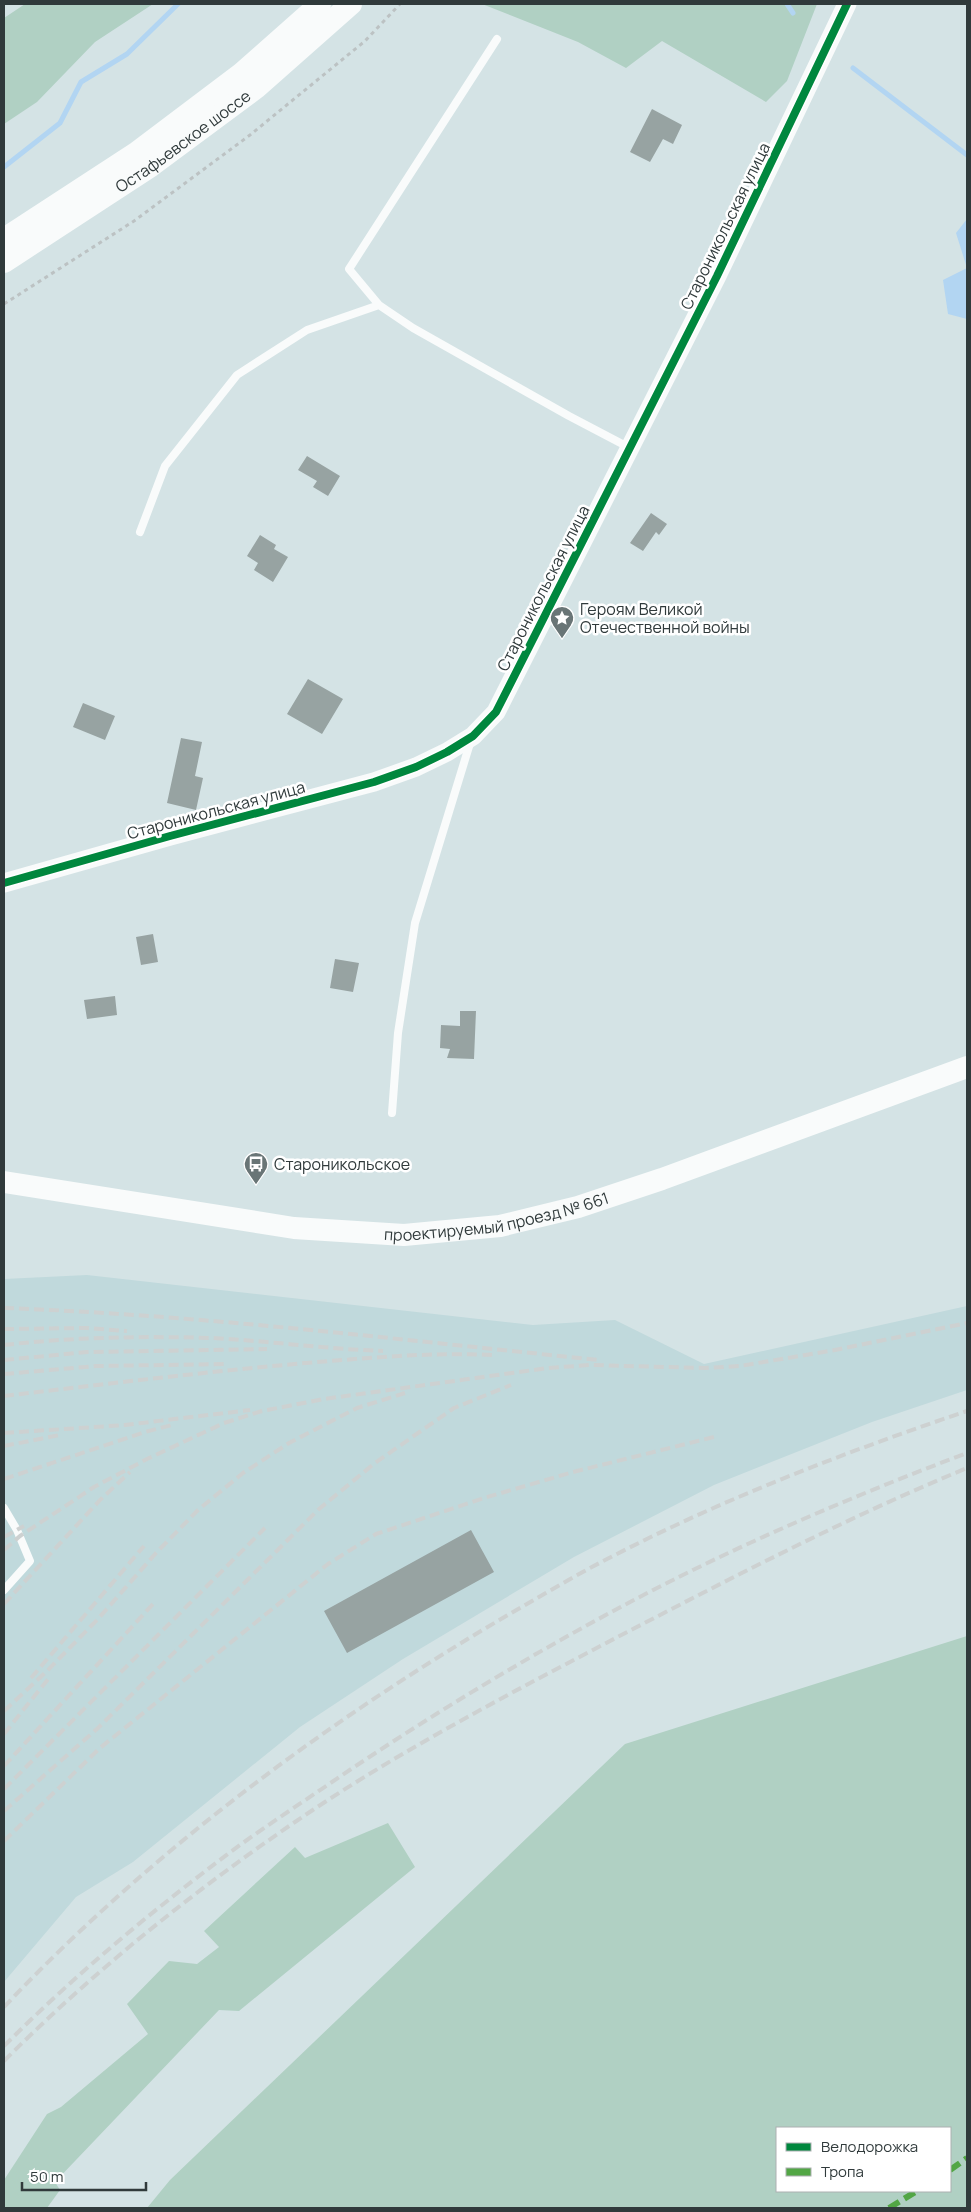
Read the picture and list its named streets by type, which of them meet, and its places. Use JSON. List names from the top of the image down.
{
  "streets": {
    "main road": ["Остафьевское шоссе", "проектируемый проезд № 661"],
    "street": ["Староникольская улица"]
  },
  "places": {
    "place": ["Героям Великой Отечественной войны"],
    "bus stop": ["Староникольское"]
  },
  "legend": ["Велодорожка", "Тропа"],
  "scale_bar": "50 m"
}
